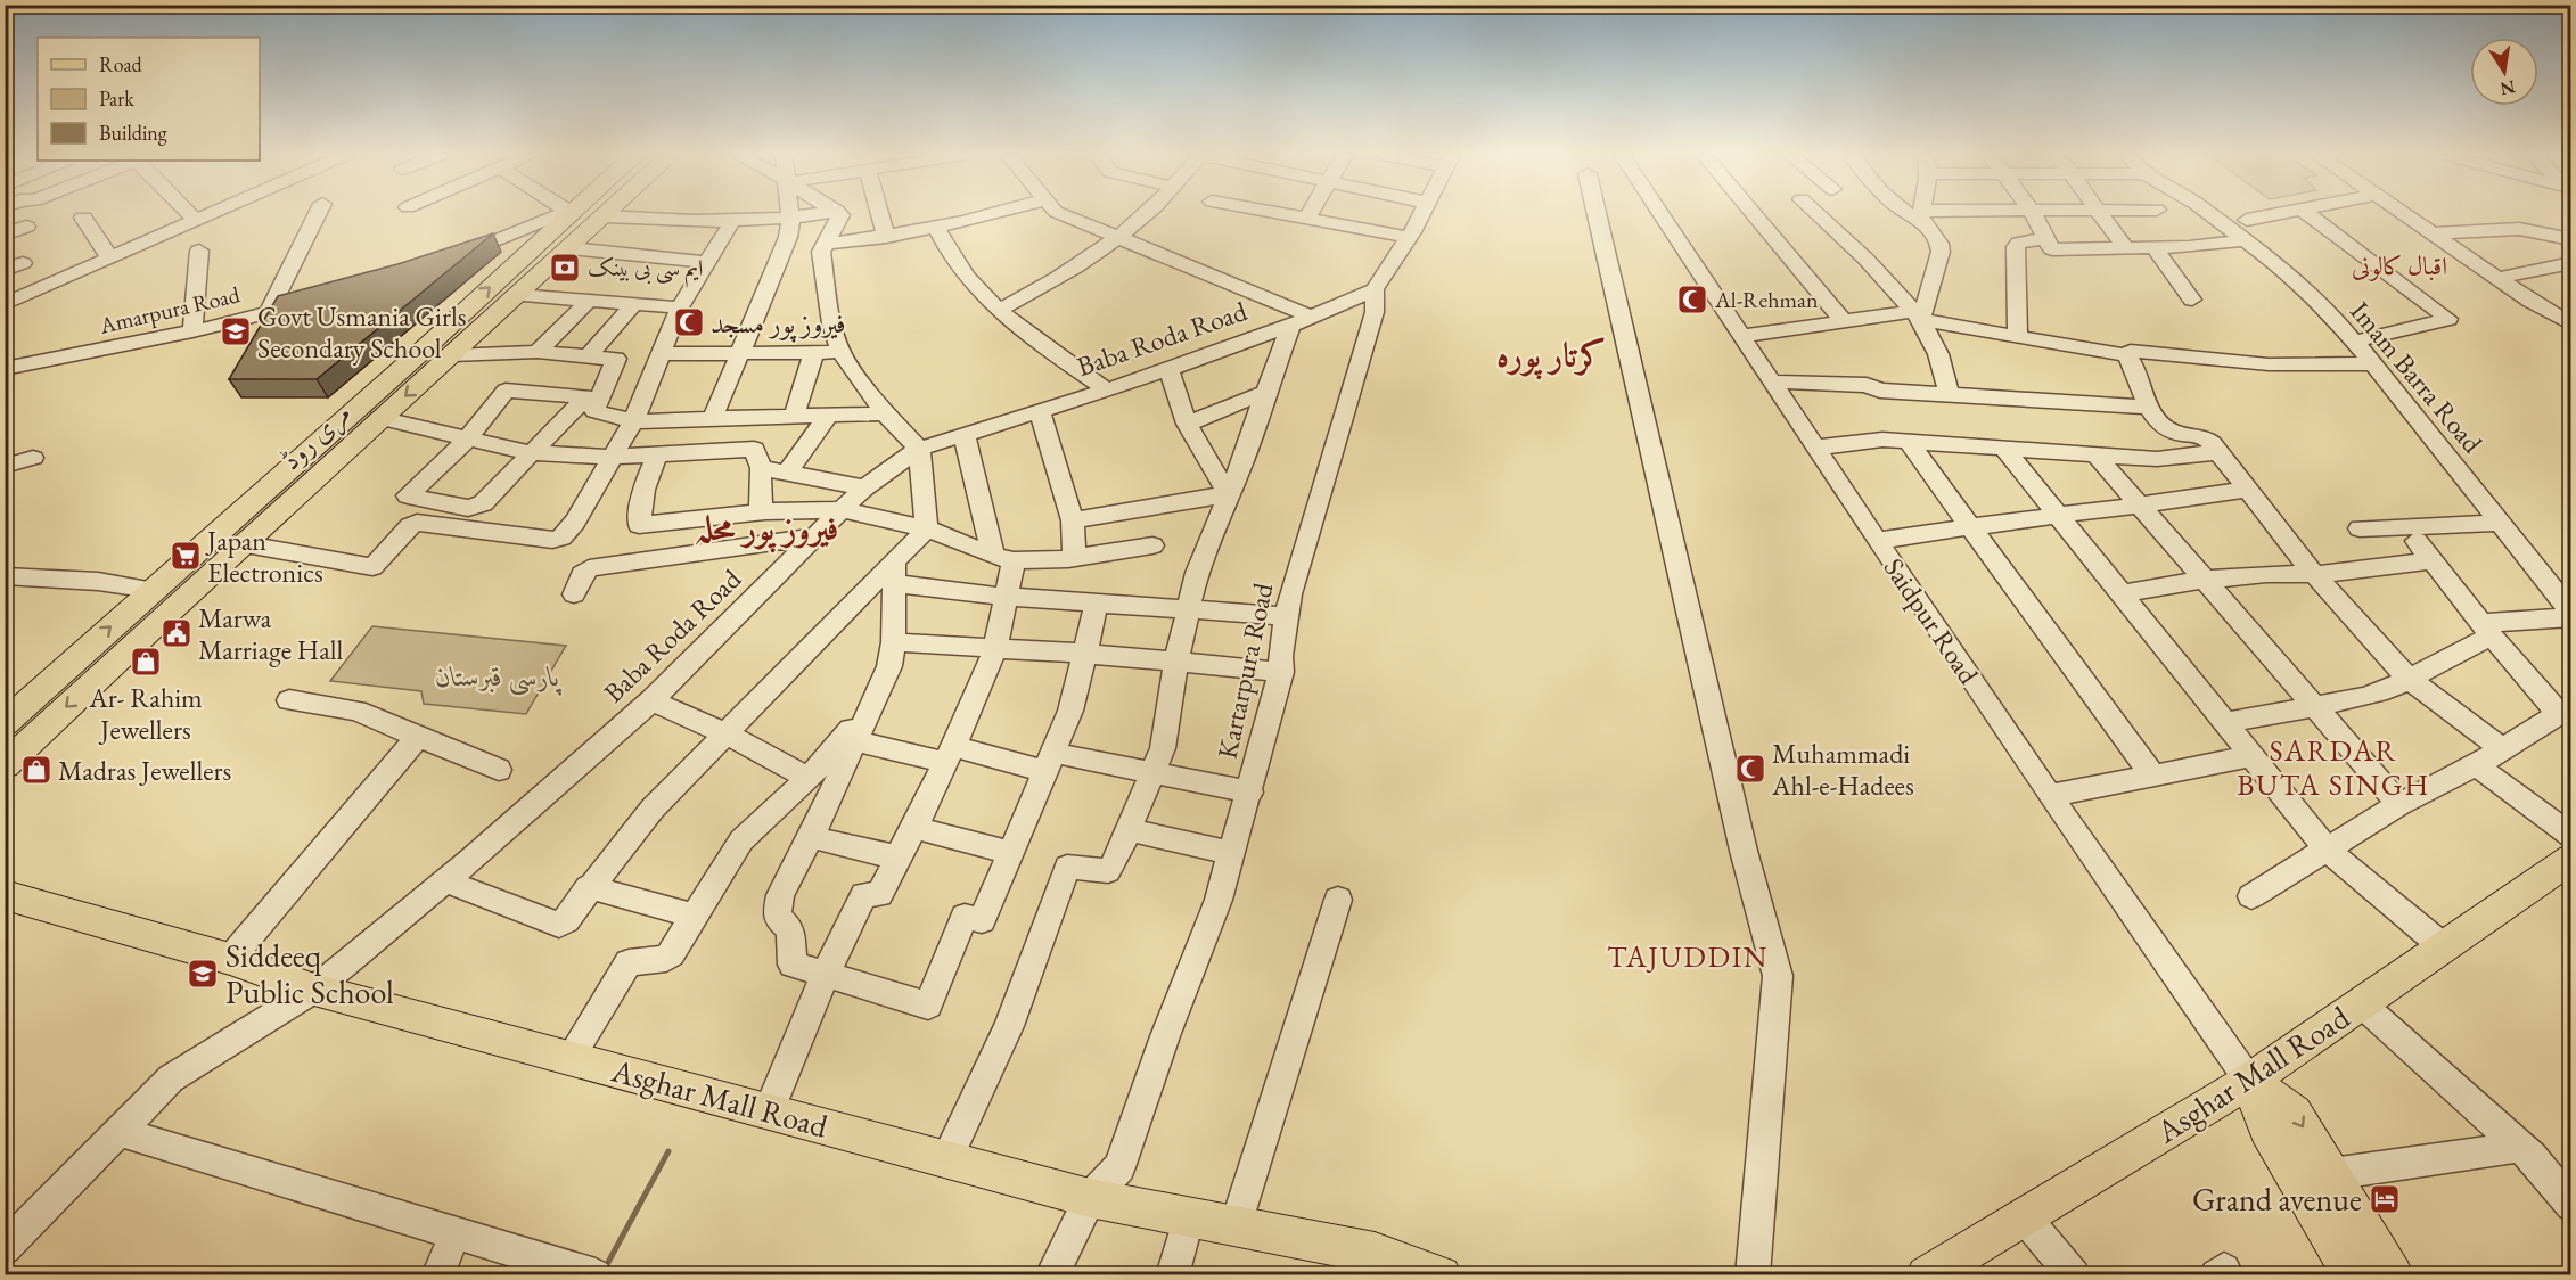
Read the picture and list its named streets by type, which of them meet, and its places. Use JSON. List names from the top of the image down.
{
  "streets": {
    "main road": ["مری روڈ", "Saidpur Road", "Asghar Mall Road"],
    "street": [
      "Amarpura Road",
      "Baba Roda Road",
      "Imam Barra Road",
      "Kartarpura Road"
    ]
  },
  "crossings": [
    ["Baba Roda Road", "Kartarpura Road"],
    ["Baba Roda Road", "Asghar Mall Road"],
    ["Saidpur Road", "Asghar Mall Road"],
    ["Kartarpura Road", "Asghar Mall Road"]
  ],
  "districts": [
    "اقبال کالونی",
    "کرتار پورہ",
    "فیروز پور محلہ",
    "SARDAR BUTA SINGH",
    "TAJUDDIN"
  ],
  "parks": ["پارسی قبرستان"],
  "places": {
    "bank": ["ایم سی بی بینک"],
    "mosque": ["Al-Rehman", "فیروز پور مسجد", "Muhammadi Ahl-e-Hadees"],
    "school or university": ["Govt Usmania Girls Secondary School", "Siddeeq Public School"],
    "supermarket": ["Japan Electronics"],
    "public building": ["Marwa Marriage Hall"],
    "shop": ["Ar- Rahim Jewellers", "Madras Jewellers"],
    "hotel": ["Grand avenue"]
  },
  "legend": ["Road", "Park", "Building"],
  "north": "bottom"
}
